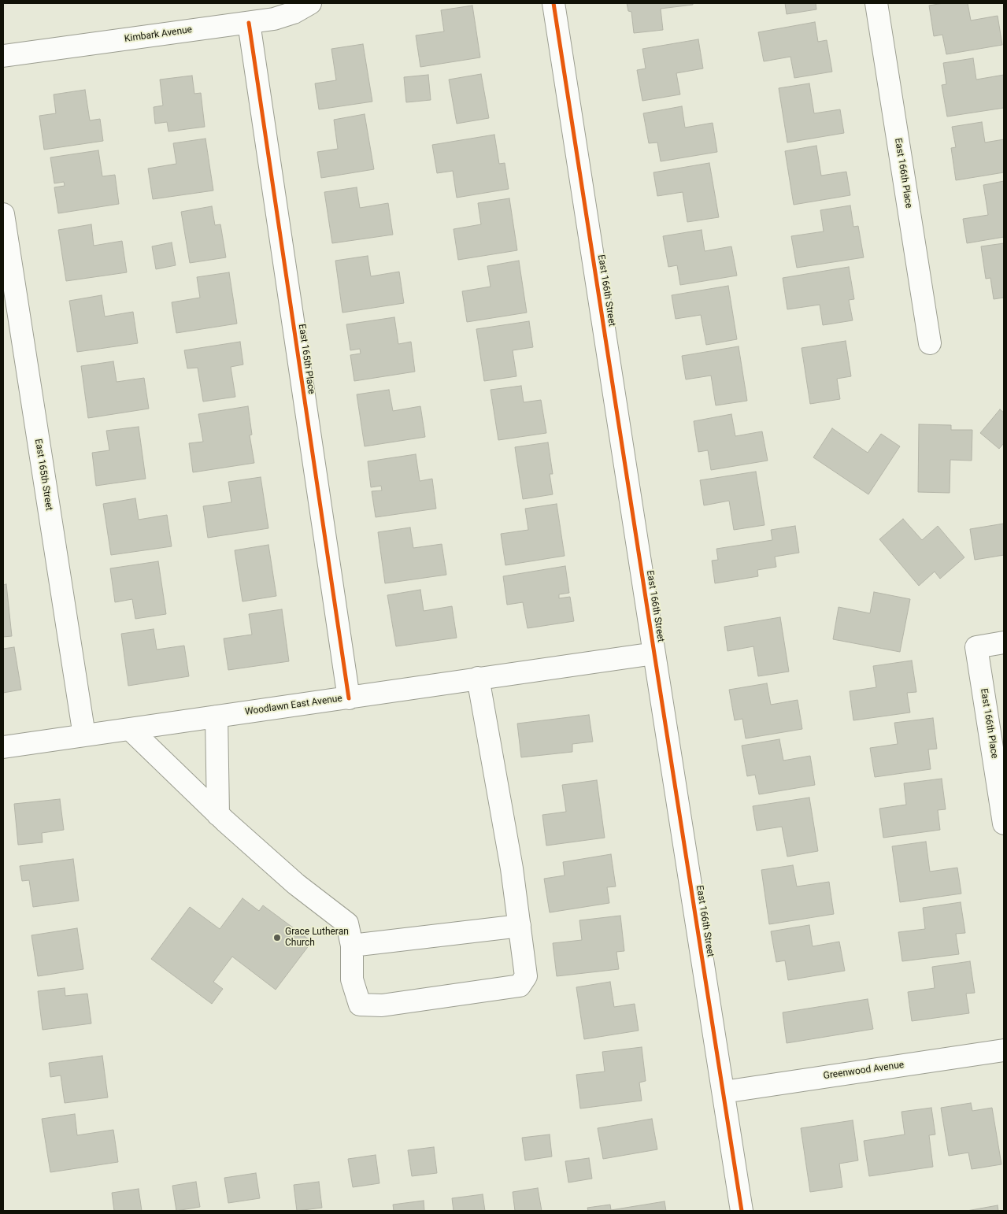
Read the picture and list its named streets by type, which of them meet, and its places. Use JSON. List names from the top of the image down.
{
  "streets": {
    "street": [
      "Kimbark Avenue",
      "East 166th Place",
      "East 166th Street",
      "East 165th Place",
      "East 165th Street",
      "Woodlawn East Avenue",
      "Greenwood Avenue"
    ]
  },
  "crossings": [
    ["Kimbark Avenue", "East 165th Place"],
    ["East 166th Street", "Woodlawn East Avenue"],
    ["East 166th Street", "Greenwood Avenue"],
    ["East 165th Place", "Woodlawn East Avenue"],
    ["East 165th Street", "Woodlawn East Avenue"]
  ],
  "places": ["Grace Lutheran Church"]
}
